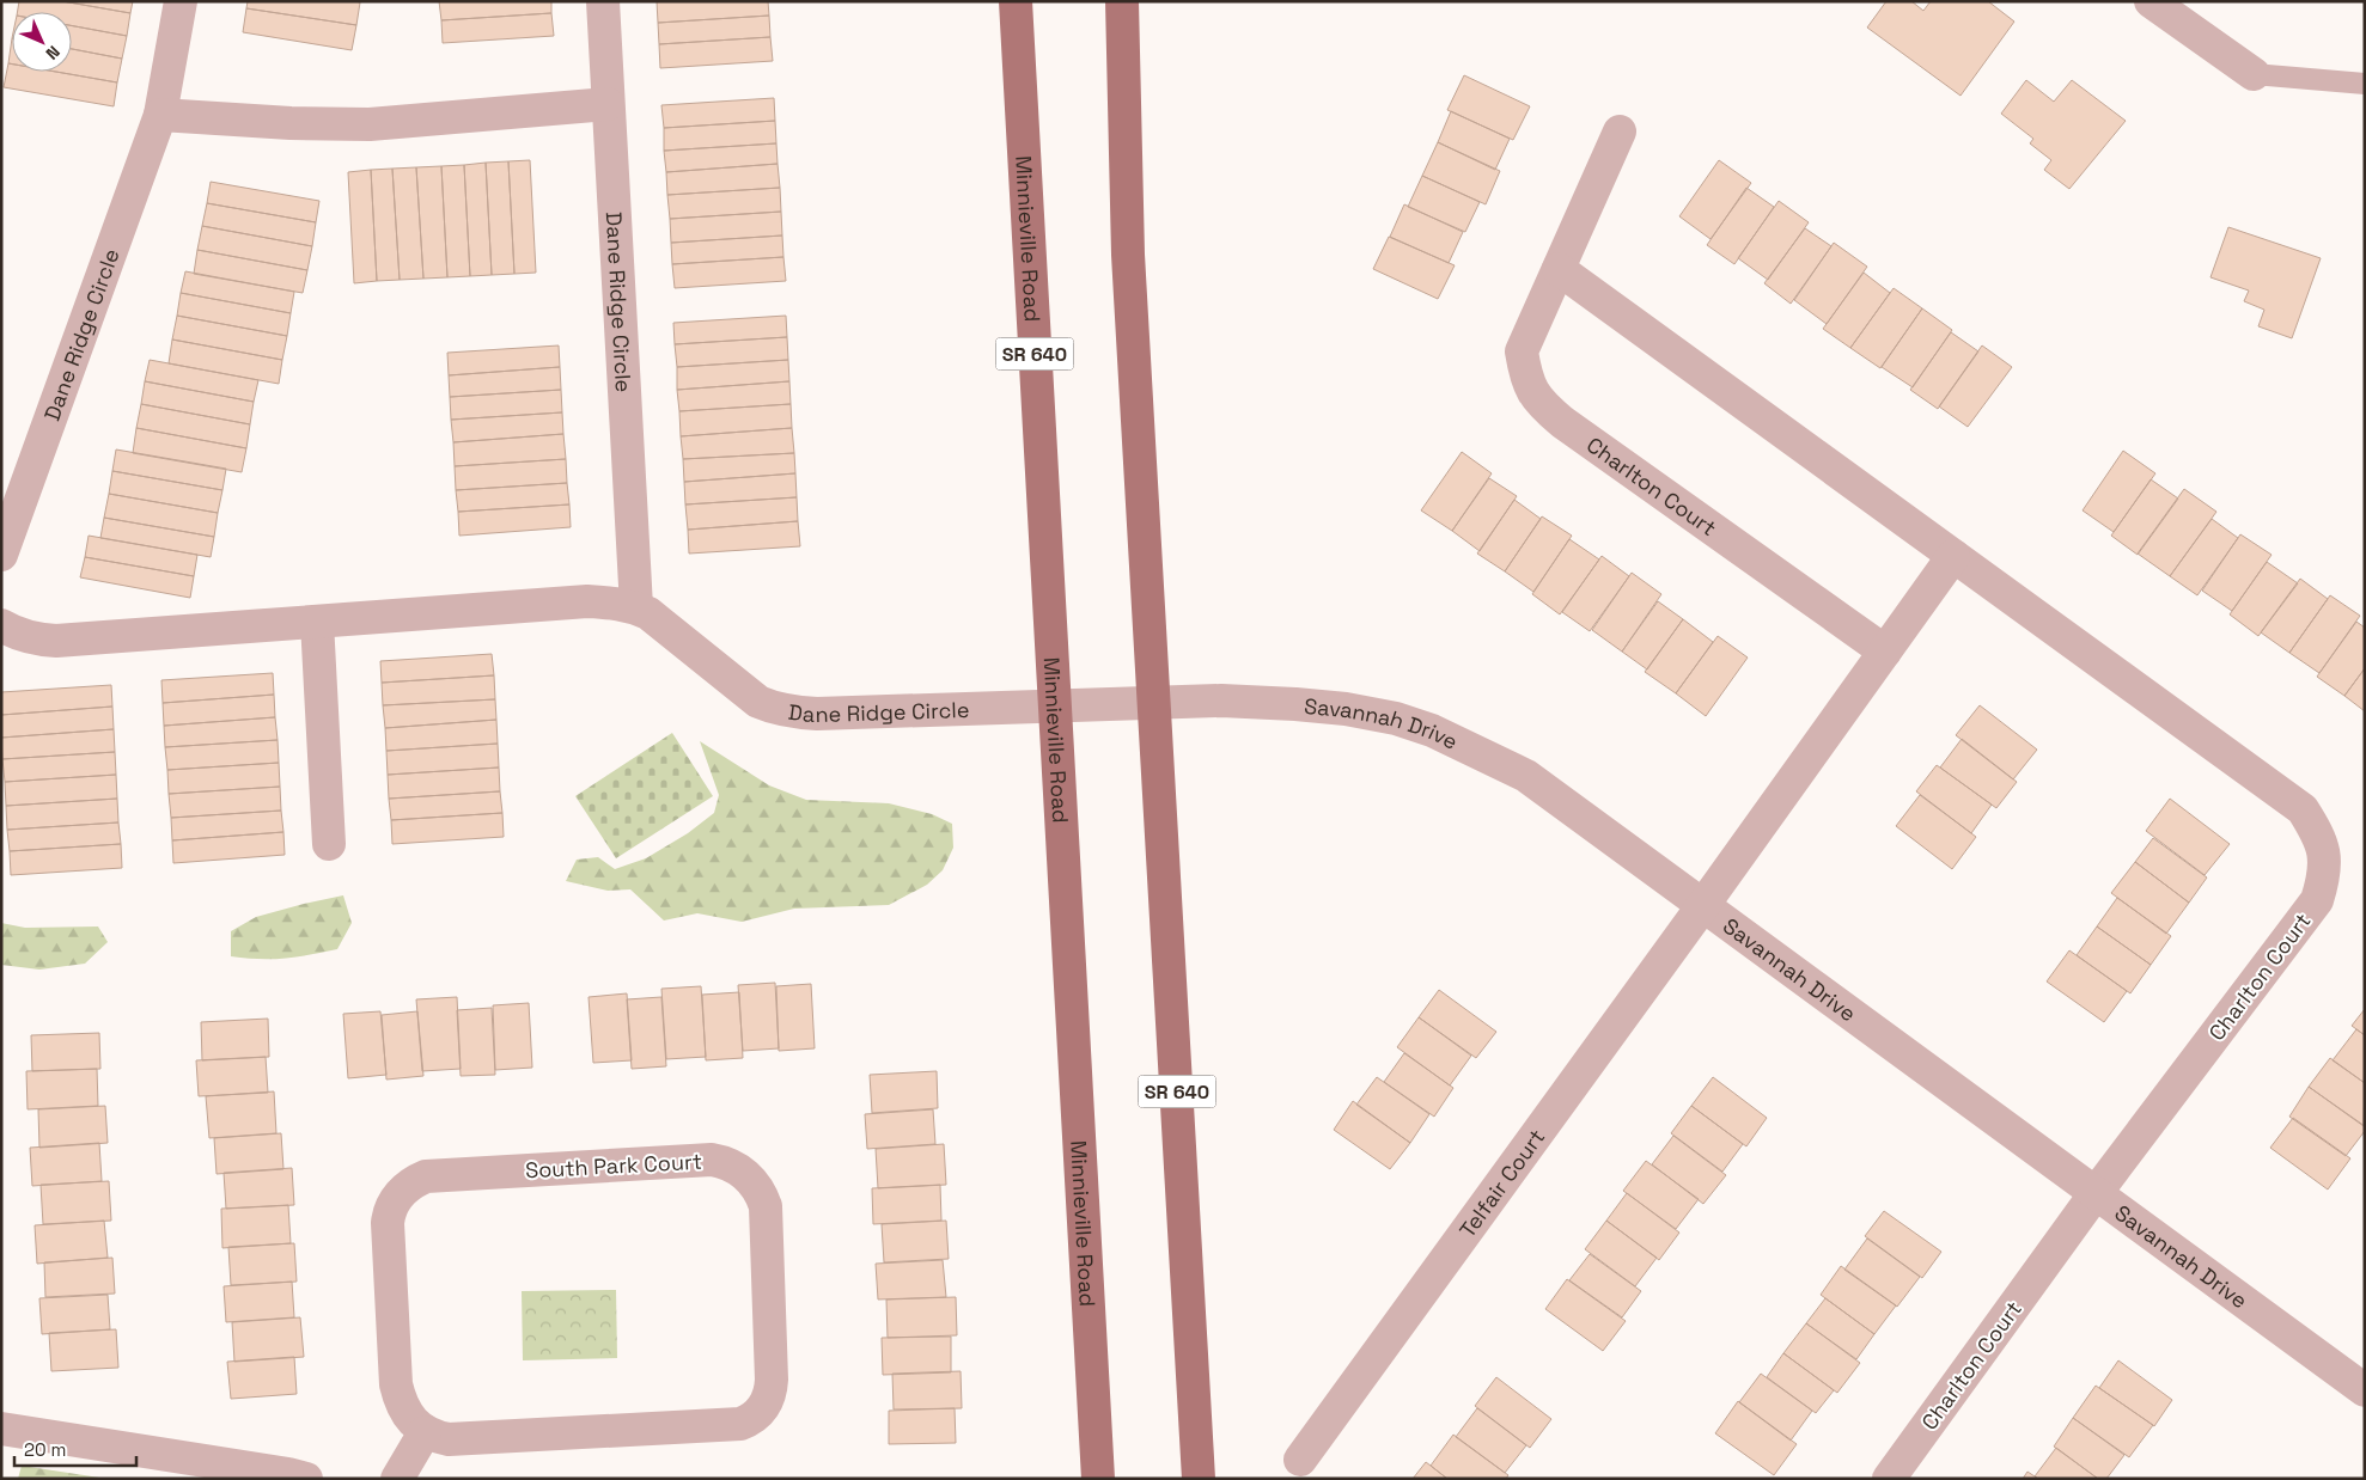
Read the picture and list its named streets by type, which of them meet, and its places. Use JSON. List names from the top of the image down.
{
  "streets": {
    "main road": ["Minnieville Road", "SR 640"],
    "street": [
      "Dane Ridge Circle",
      "Charlton Court",
      "Savannah Drive",
      "South Park Court",
      "Telfair Court"
    ]
  },
  "crossings": [
    ["Minnieville Road", "Dane Ridge Circle"],
    ["Dane Ridge Circle", "SR 640"],
    ["Dane Ridge Circle", "Savannah Drive"],
    ["SR 640", "Savannah Drive"],
    ["Charlton Court", "Savannah Drive"],
    ["Savannah Drive", "Telfair Court"]
  ],
  "scale_bar": "20 m",
  "north": "bottom right"
}
